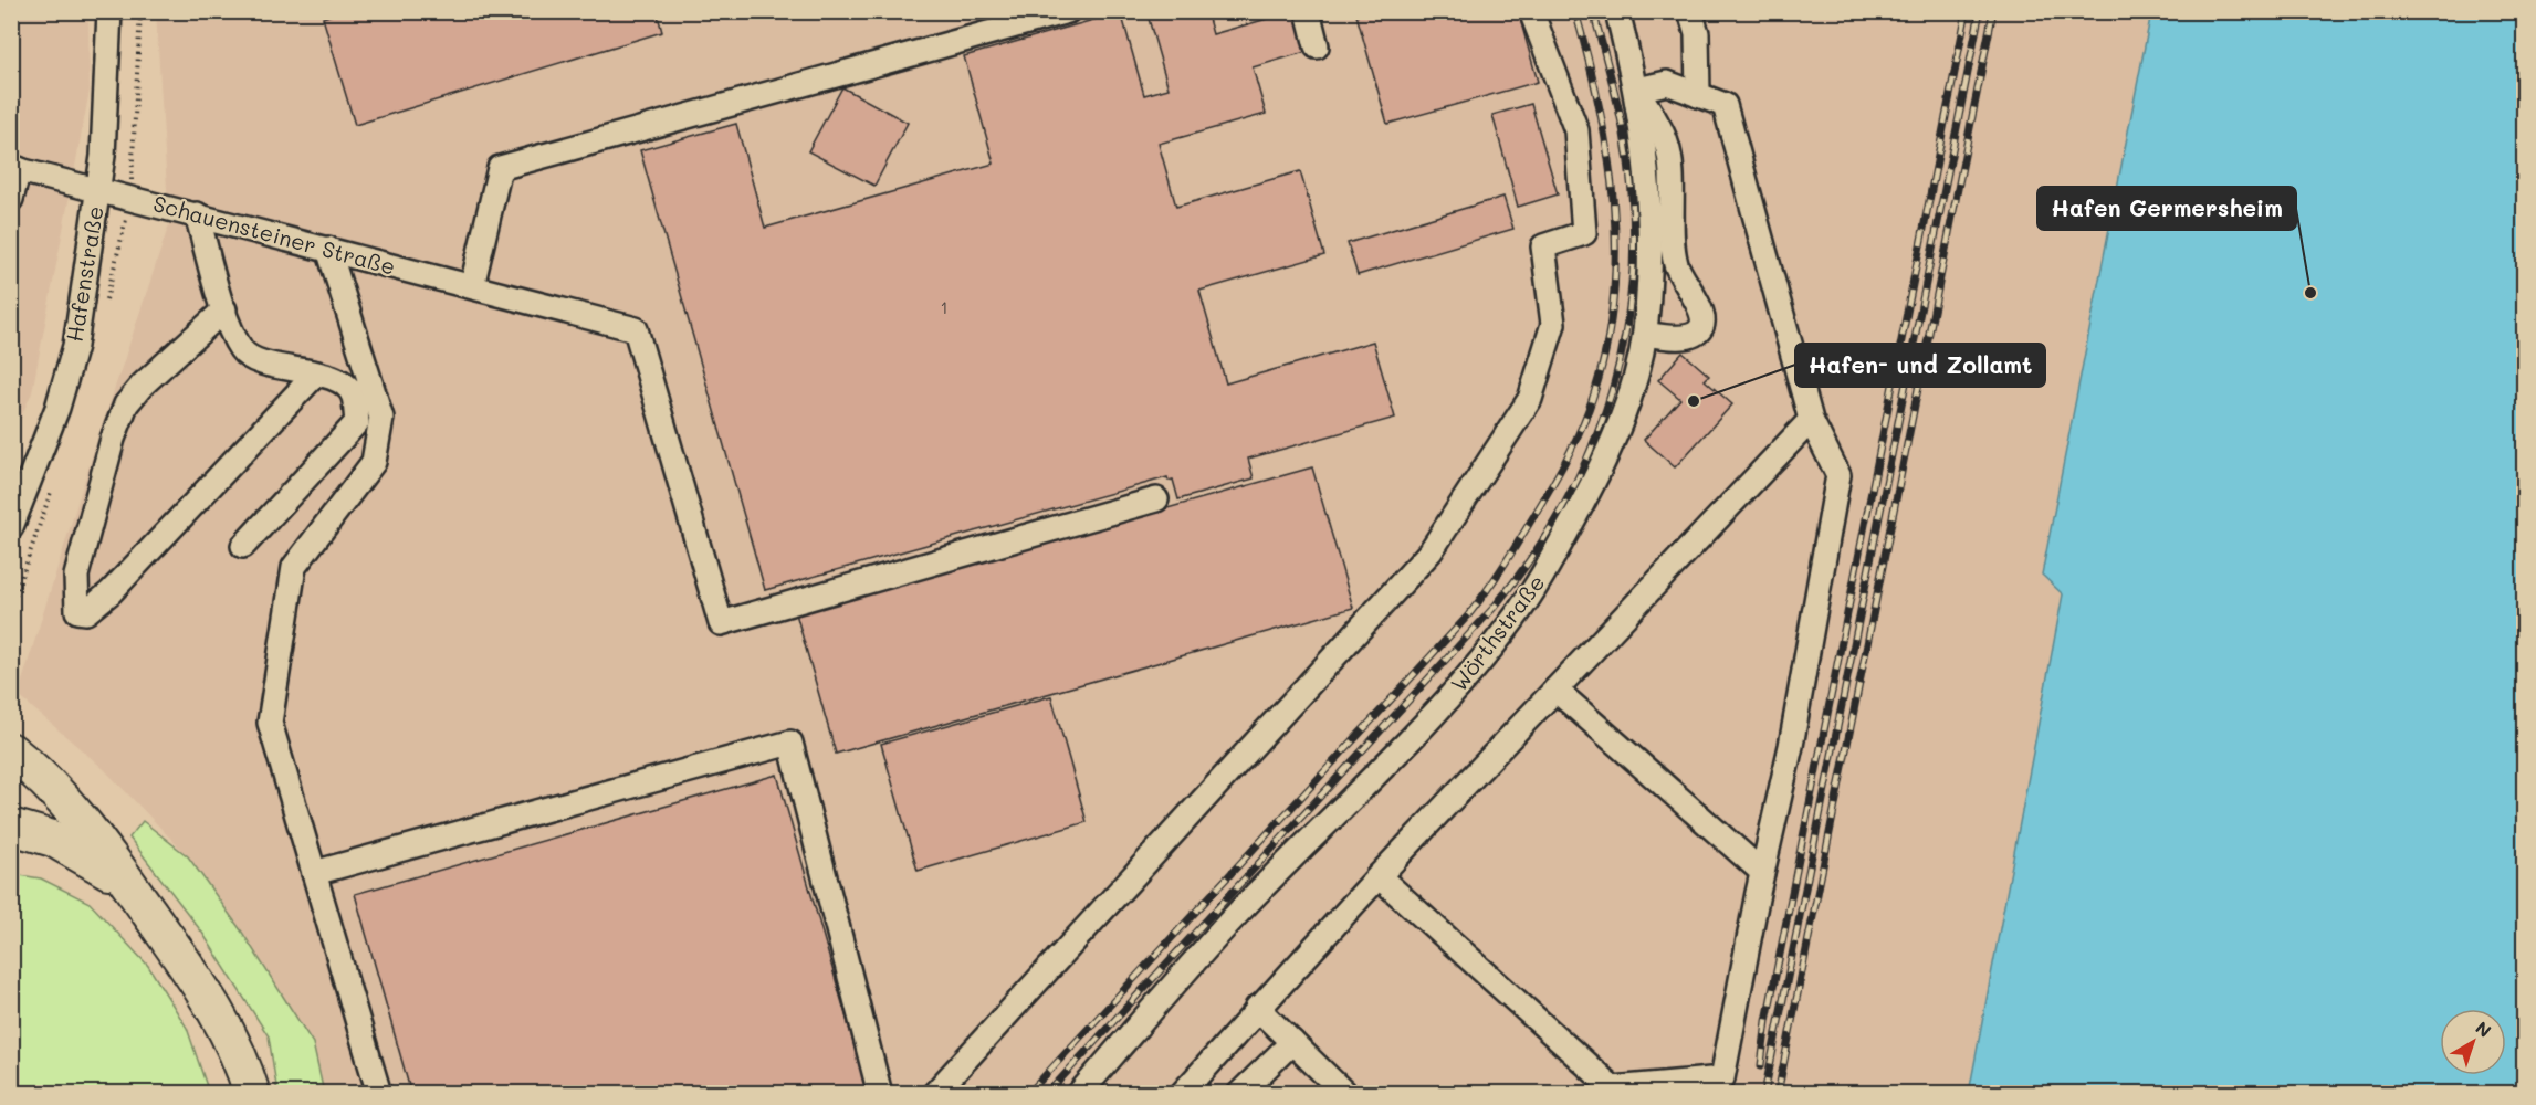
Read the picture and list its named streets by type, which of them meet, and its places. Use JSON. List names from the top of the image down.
{
  "streets": {
    "street": ["Schauensteiner Straße", "Hafenstraße", "Wörthstraße"]
  },
  "crossings": [
    ["Schauensteiner Straße", "Hafenstraße"]
  ],
  "places": ["Hafen Germersheim", "Hafen- und Zollamt"],
  "house_numbers": ["1"],
  "north": "top right"
}
